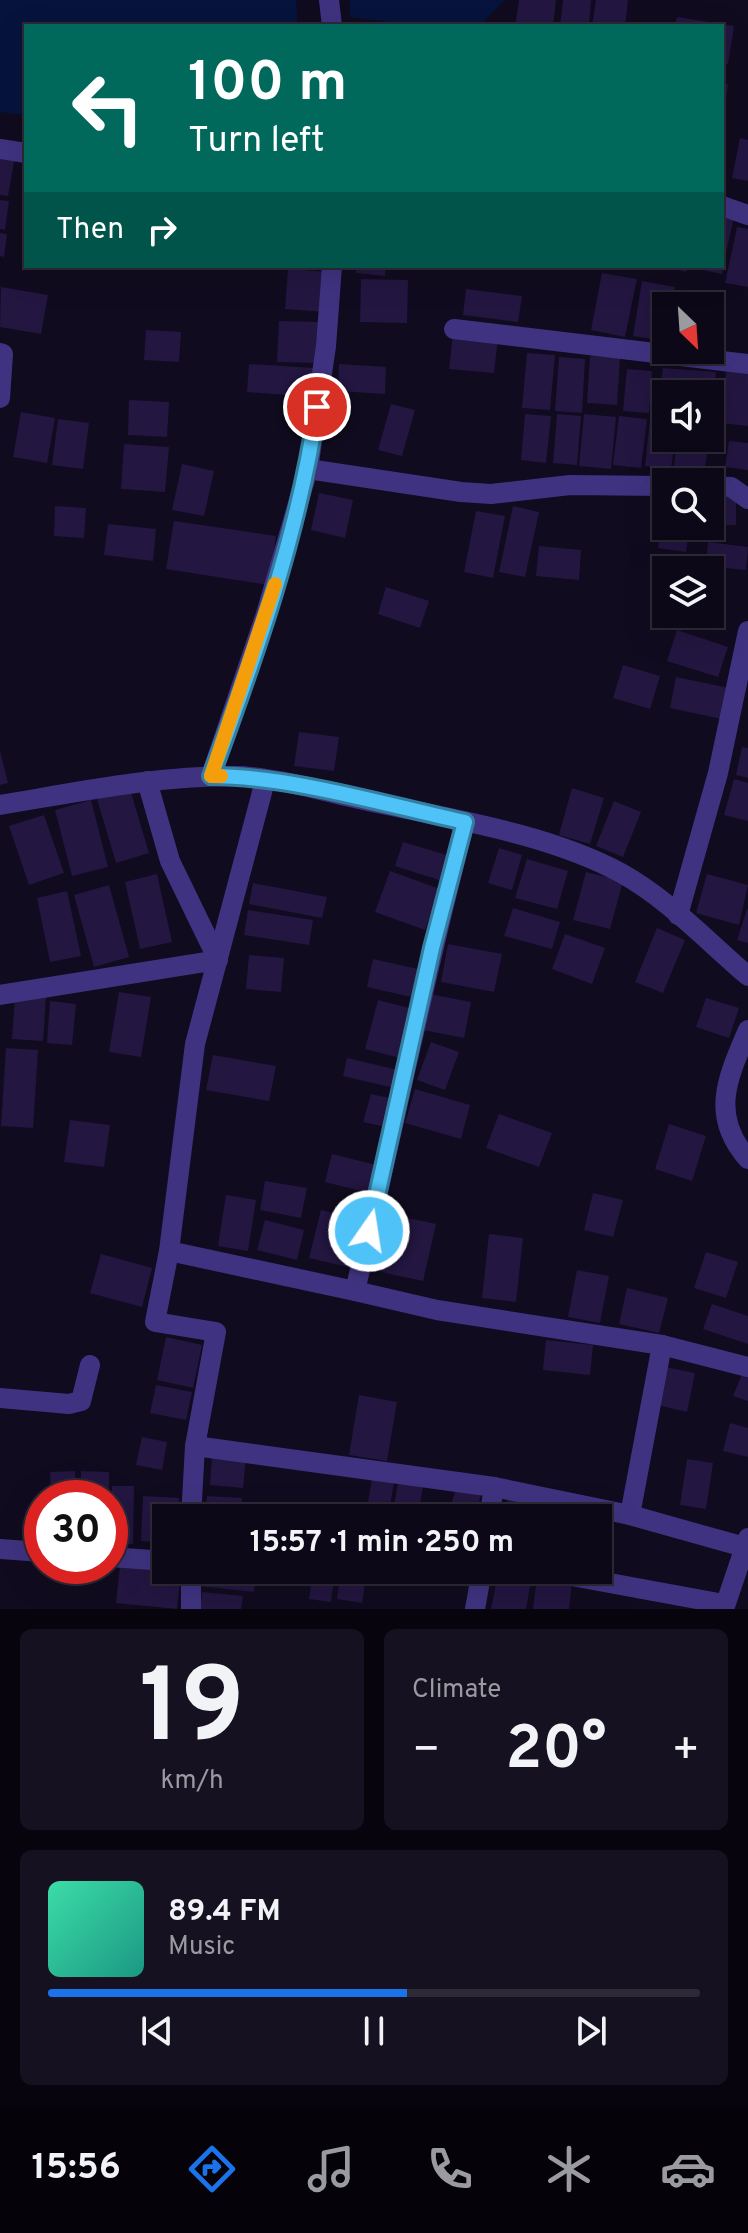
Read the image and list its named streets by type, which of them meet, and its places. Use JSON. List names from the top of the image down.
{
  "north": "bottom right",
  "page": {
    "turn": ["100 m", "Turn left"],
    "then": "Then",
    "limit": "30",
    "trip": "15:57 · 1 min · 250 m",
    "tile": [
      ["19", "km/h"],
      "Climate"
    ],
    "heat": ["−", "20°", "+"],
    "song": ["89.4 FM", "Music"],
    "tabs": "15:56"
  }
}
